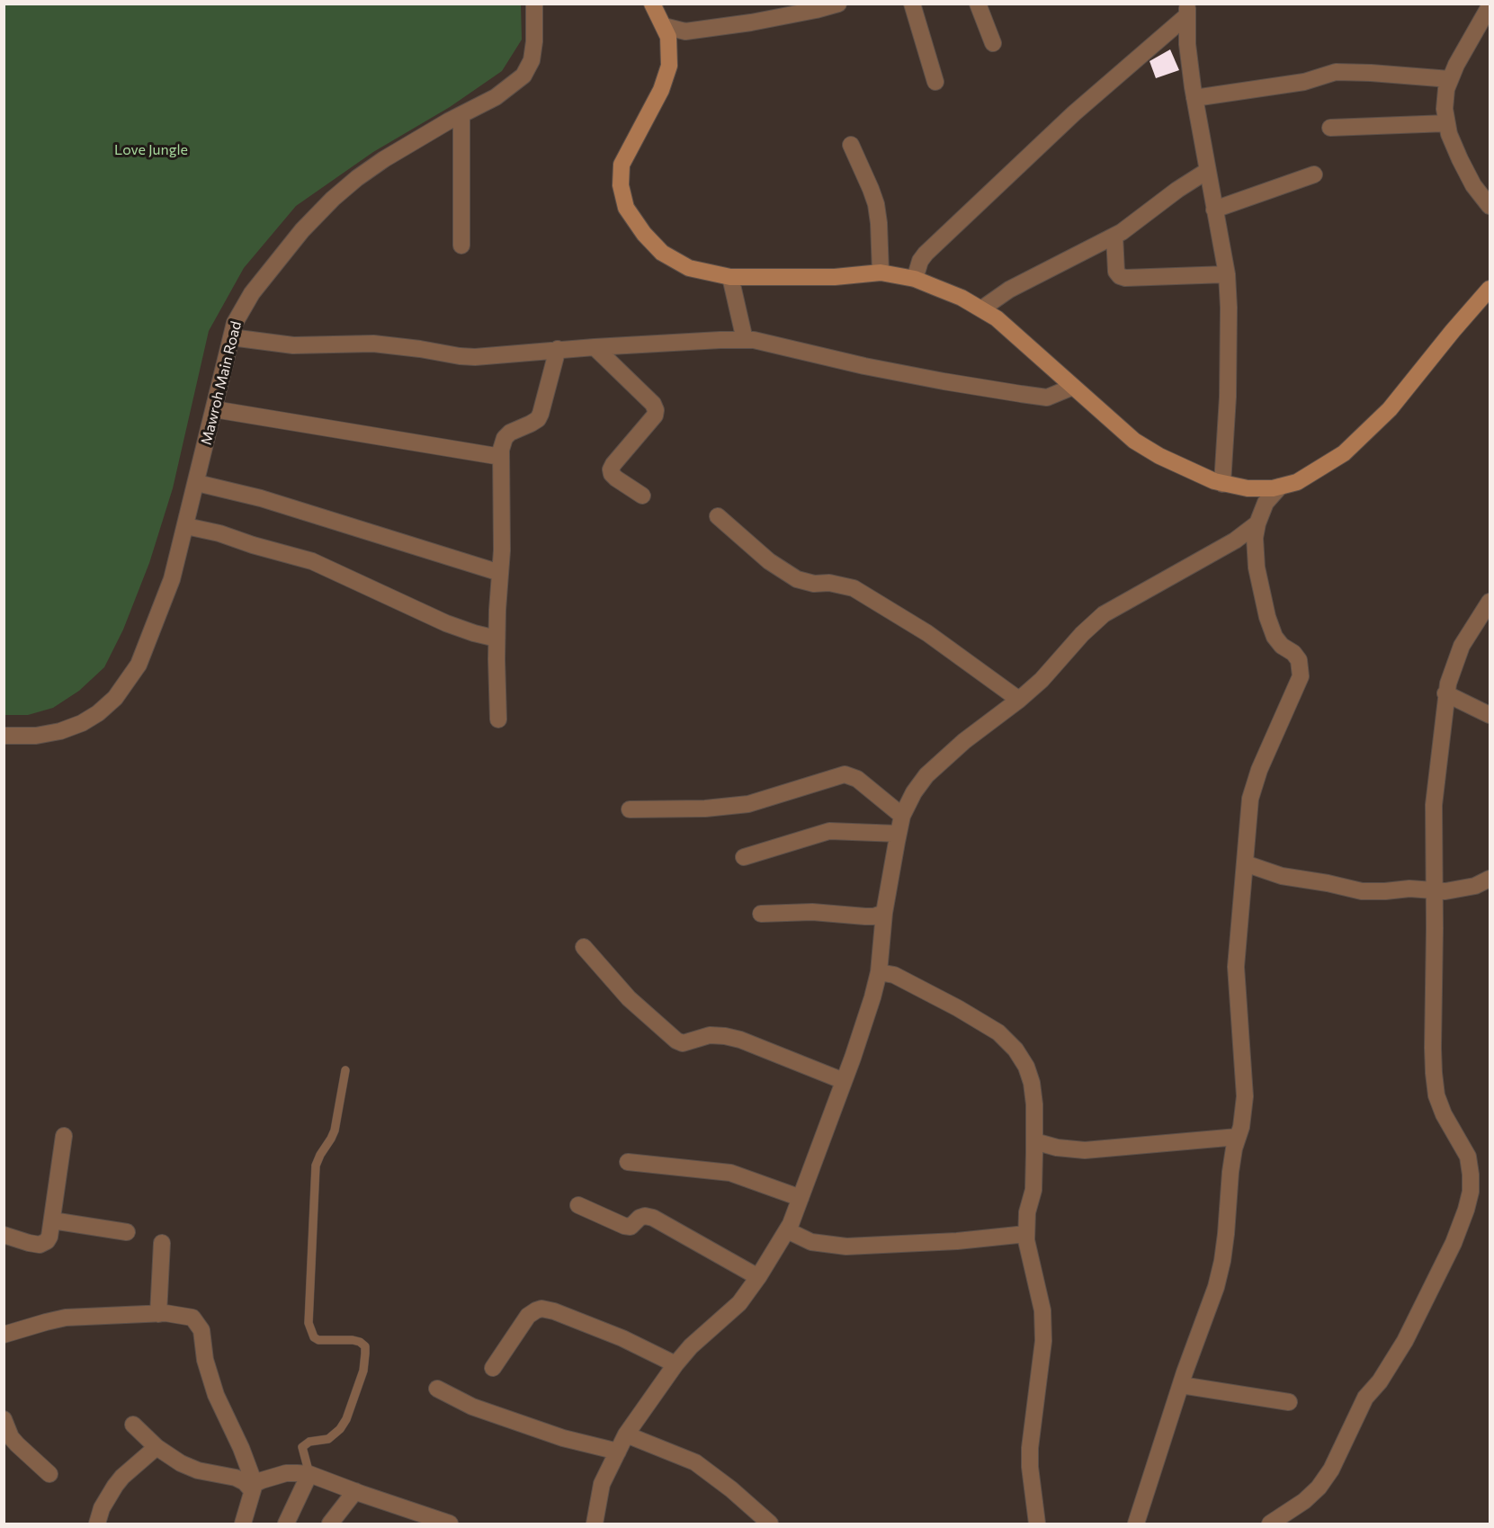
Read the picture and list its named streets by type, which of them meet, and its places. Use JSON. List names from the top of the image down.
{
  "streets": {
    "street": ["Mawroh Main Road"]
  },
  "parks": ["Love Jungle"]
}
